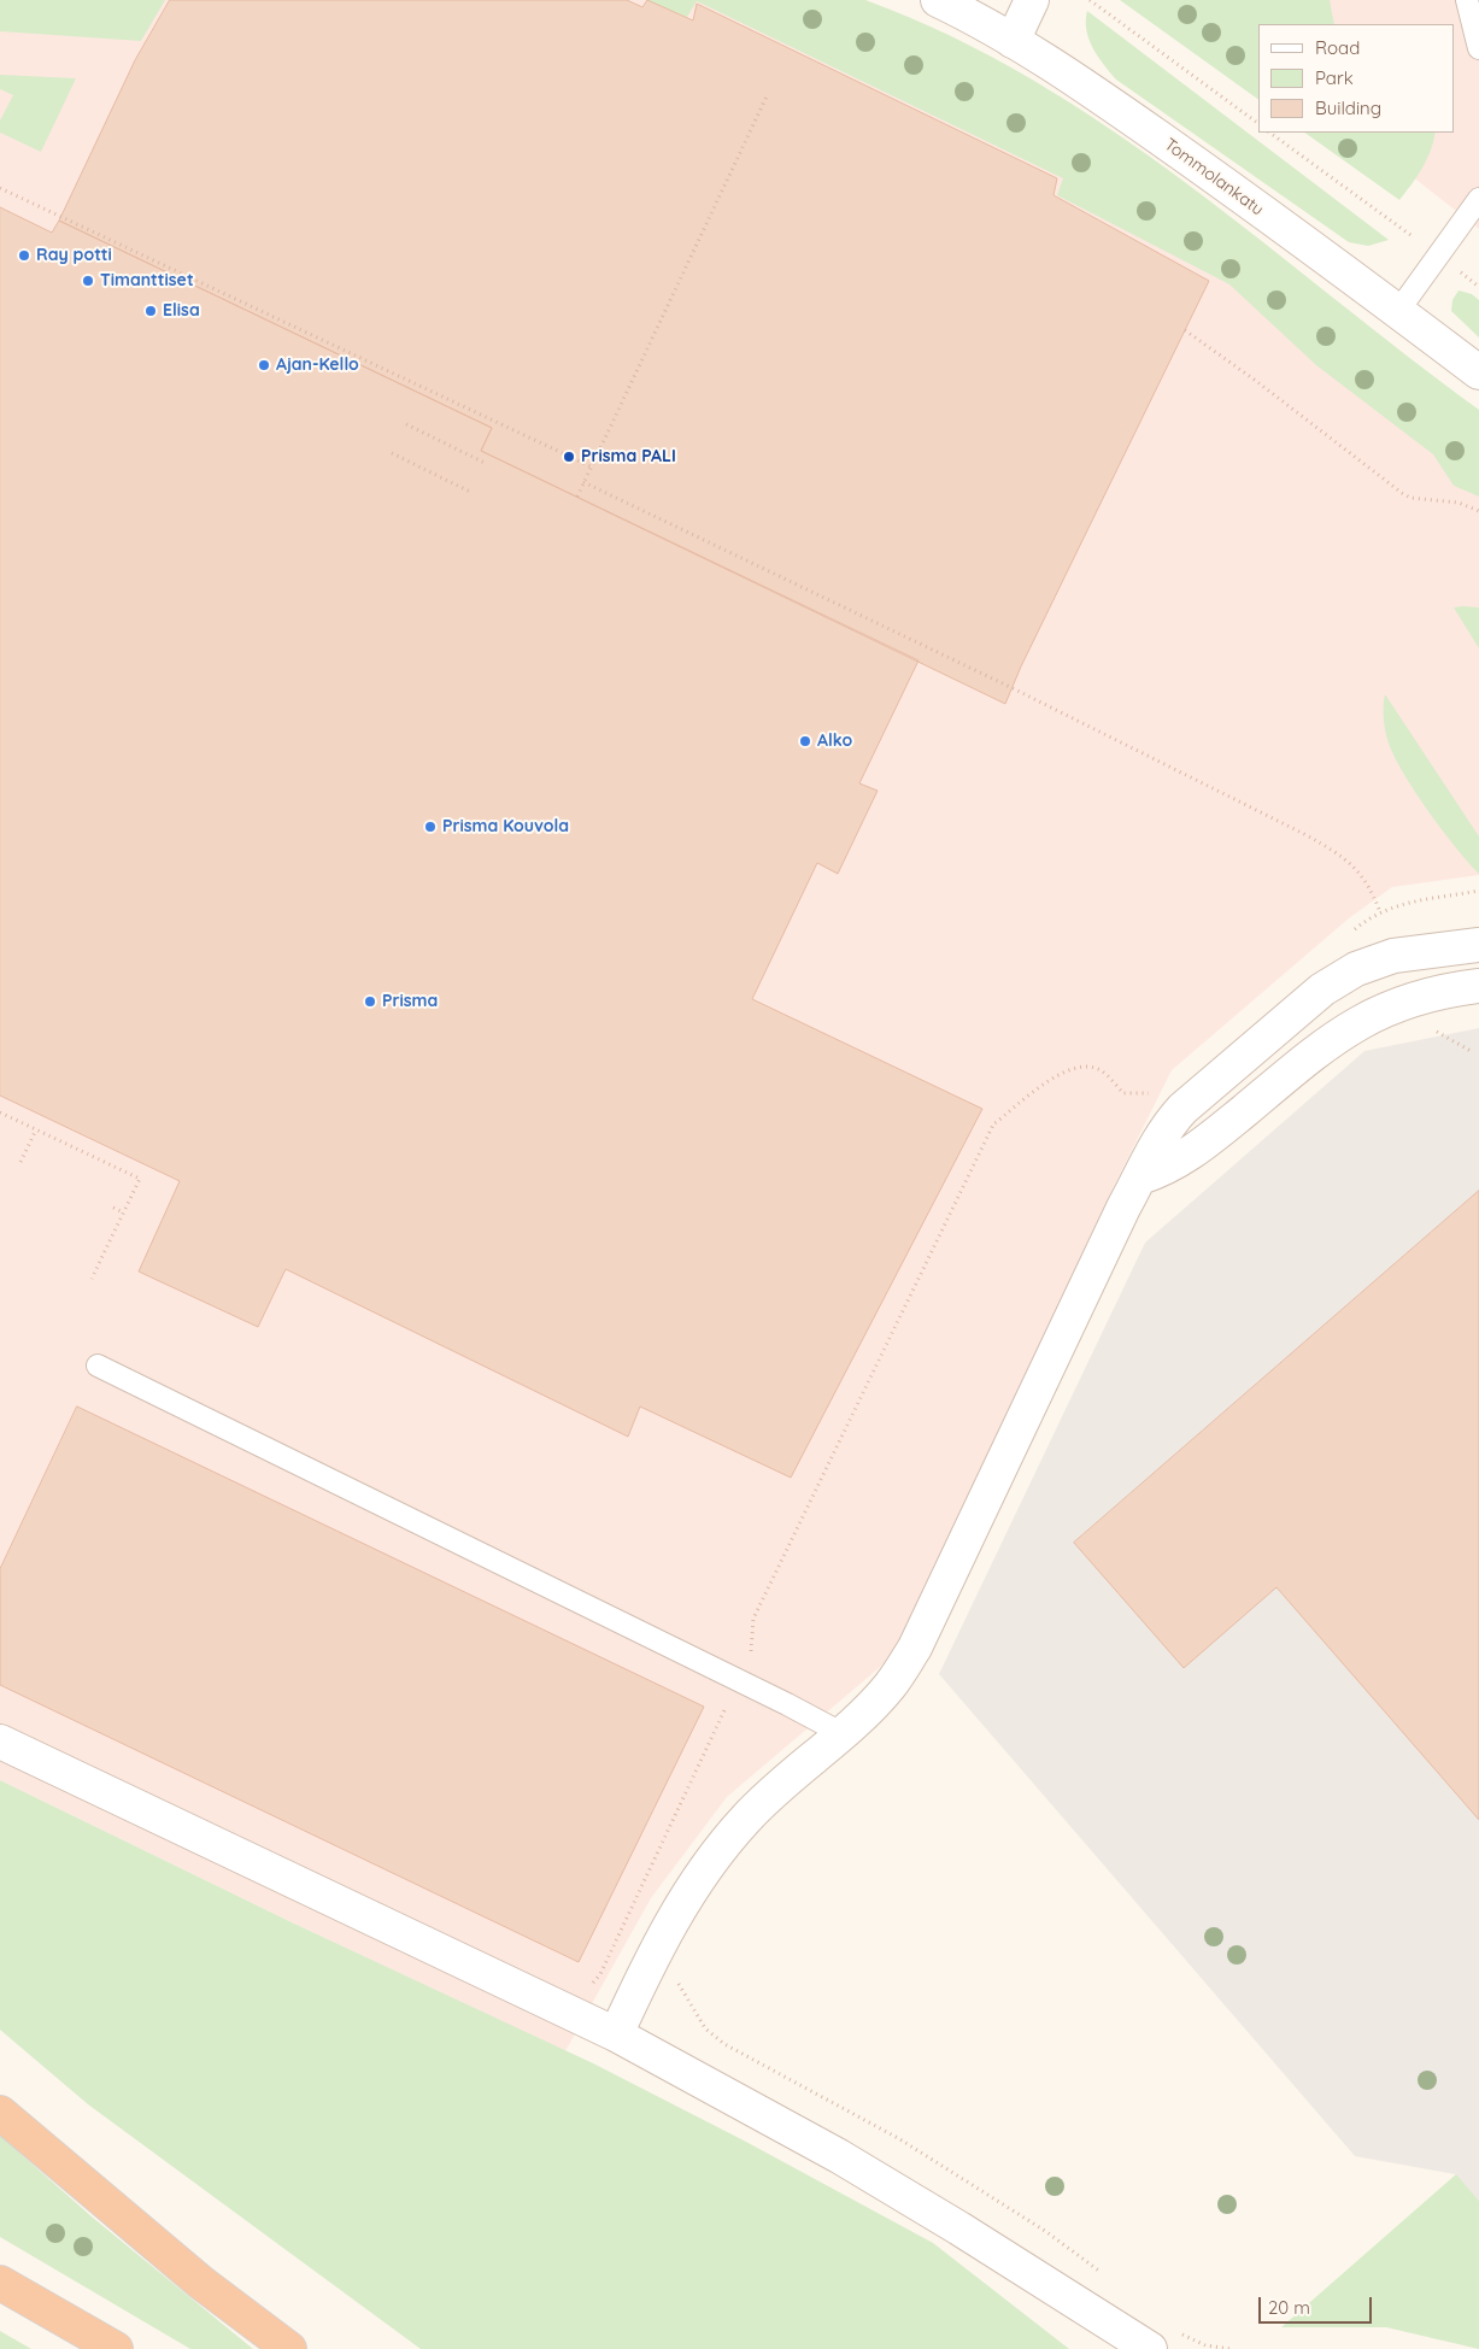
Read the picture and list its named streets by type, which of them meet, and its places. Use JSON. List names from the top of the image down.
{
  "streets": {
    "street": ["Tommolankatu"]
  },
  "places": [
    "Ray potti",
    "Timanttiset",
    "Elisa",
    "Ajan-Kello",
    "Prisma PALI",
    "Alko",
    "Prisma Kouvola",
    "Prisma"
  ],
  "legend": ["Road", "Park", "Building"],
  "scale_bar": "20 m"
}
